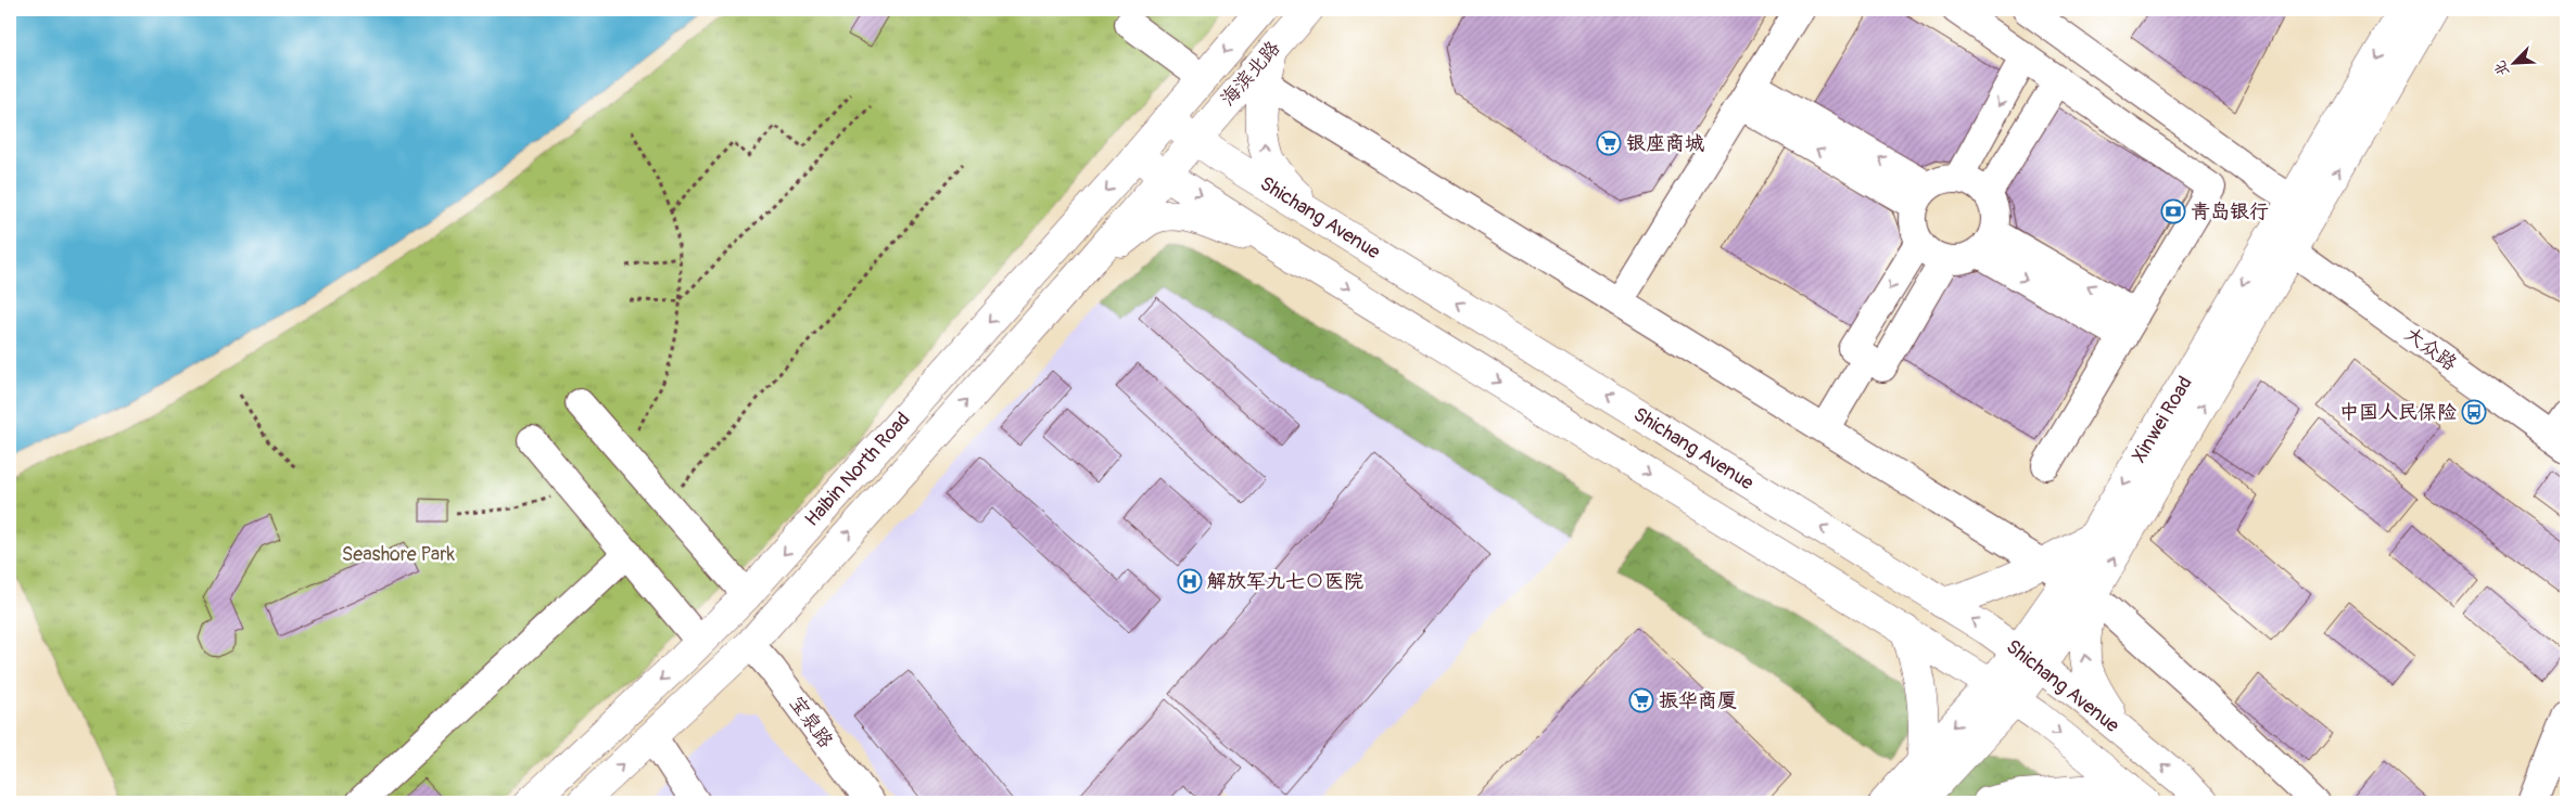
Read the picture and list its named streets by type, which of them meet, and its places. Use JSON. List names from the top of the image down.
{
  "streets": {
    "main road": [
      "海滨北路",
      "Shichang Avenue",
      "Xinwei Road",
      "Haibin North Road"
    ],
    "street": ["大众路", "宝泉路"]
  },
  "crossings": [
    ["海滨北路", "Shichang Avenue"],
    ["海滨北路", "Haibin North Road"],
    ["Shichang Avenue", "Xinwei Road"],
    ["Shichang Avenue", "Haibin North Road"],
    ["大众路", "Xinwei Road"],
    ["Haibin North Road", "宝泉路"]
  ],
  "parks": ["Seashore Park"],
  "places": {
    "supermarket": ["银座商城", "振华商厦"],
    "bank": ["青岛银行"],
    "bus stop": ["中国人民保险"],
    "hospital": ["解放军九七〇医院"]
  },
  "north": "bottom left"
}
